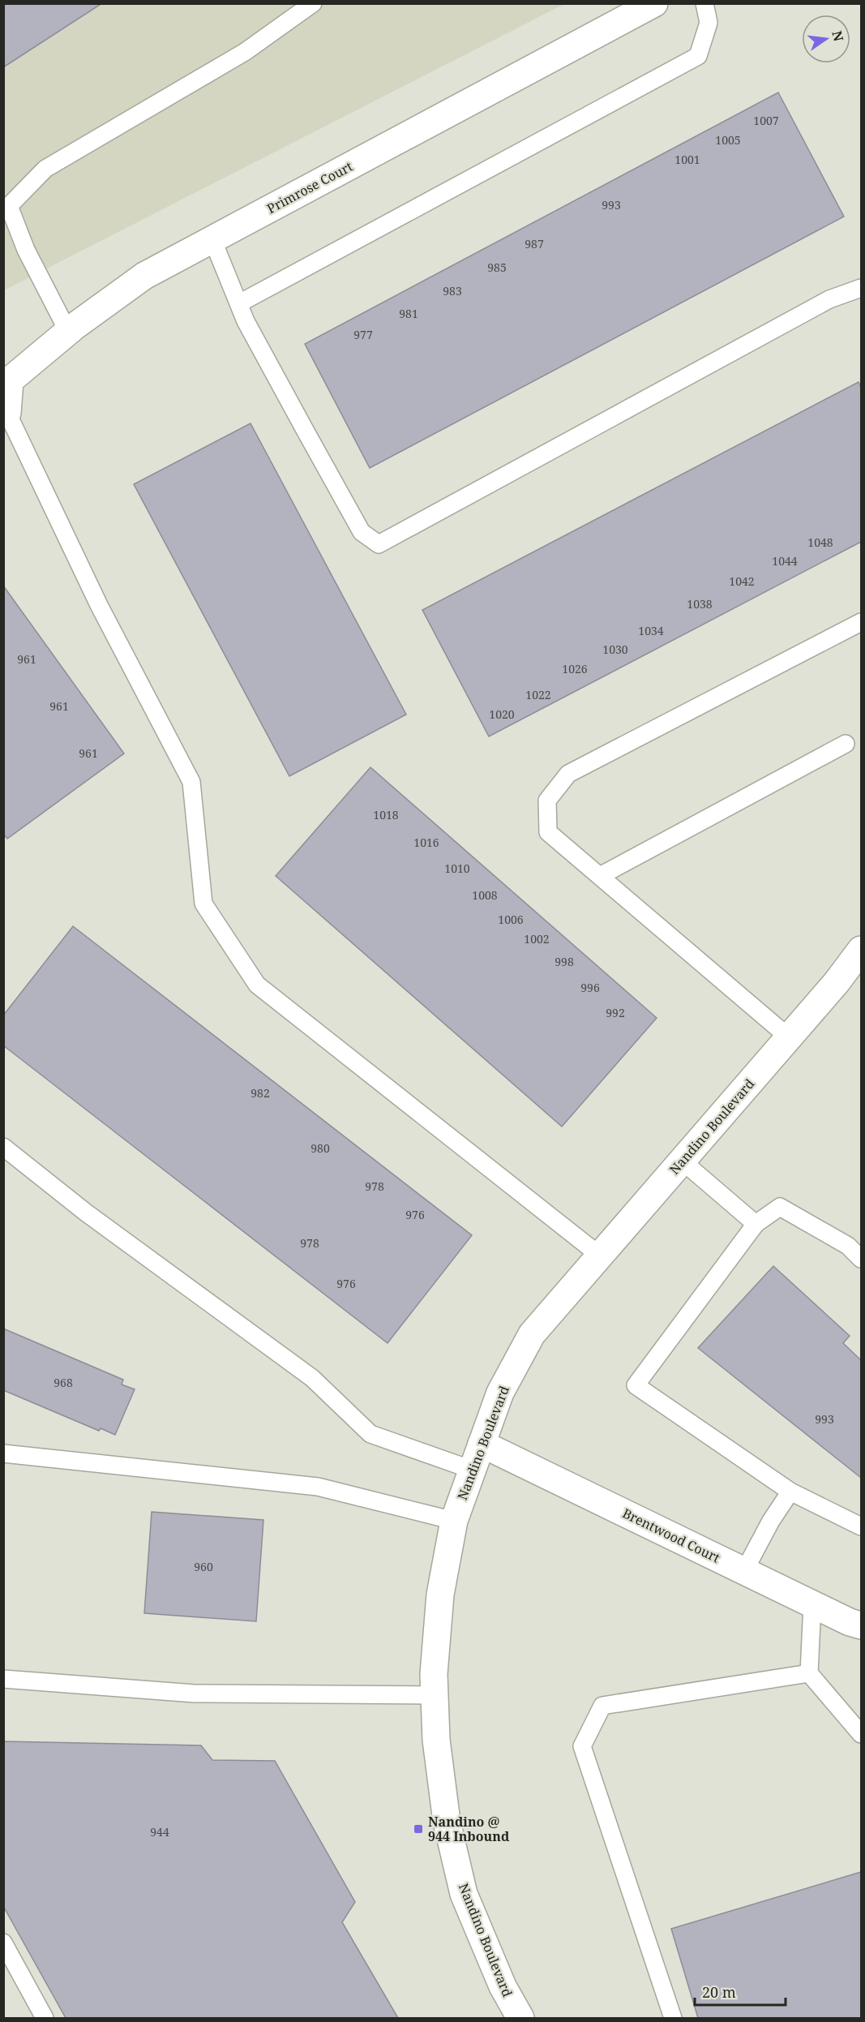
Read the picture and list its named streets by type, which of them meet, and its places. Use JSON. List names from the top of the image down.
{
  "streets": {
    "street": ["Primrose Court", "Nandino Boulevard", "Brentwood Court"]
  },
  "crossings": [
    ["Nandino Boulevard", "Brentwood Court"]
  ],
  "places": {
    "transit": ["Nandino @ 944 Inbound"]
  },
  "house_numbers": [
    "1007",
    "1005",
    "1001",
    "993",
    "987",
    "985",
    "983",
    "981",
    "977",
    "1048",
    "1044",
    "1042",
    "1038",
    "1034",
    "1030",
    "961",
    "1026",
    "1022",
    "961",
    "1020",
    "961",
    "1018",
    "1016",
    "1010",
    "1008",
    "1006",
    "1002",
    "998",
    "996",
    "992",
    "982",
    "980",
    "978",
    "976",
    "978",
    "976",
    "968",
    "993",
    "960",
    "944"
  ],
  "scale_bar": "20 m",
  "north": "right"
}
